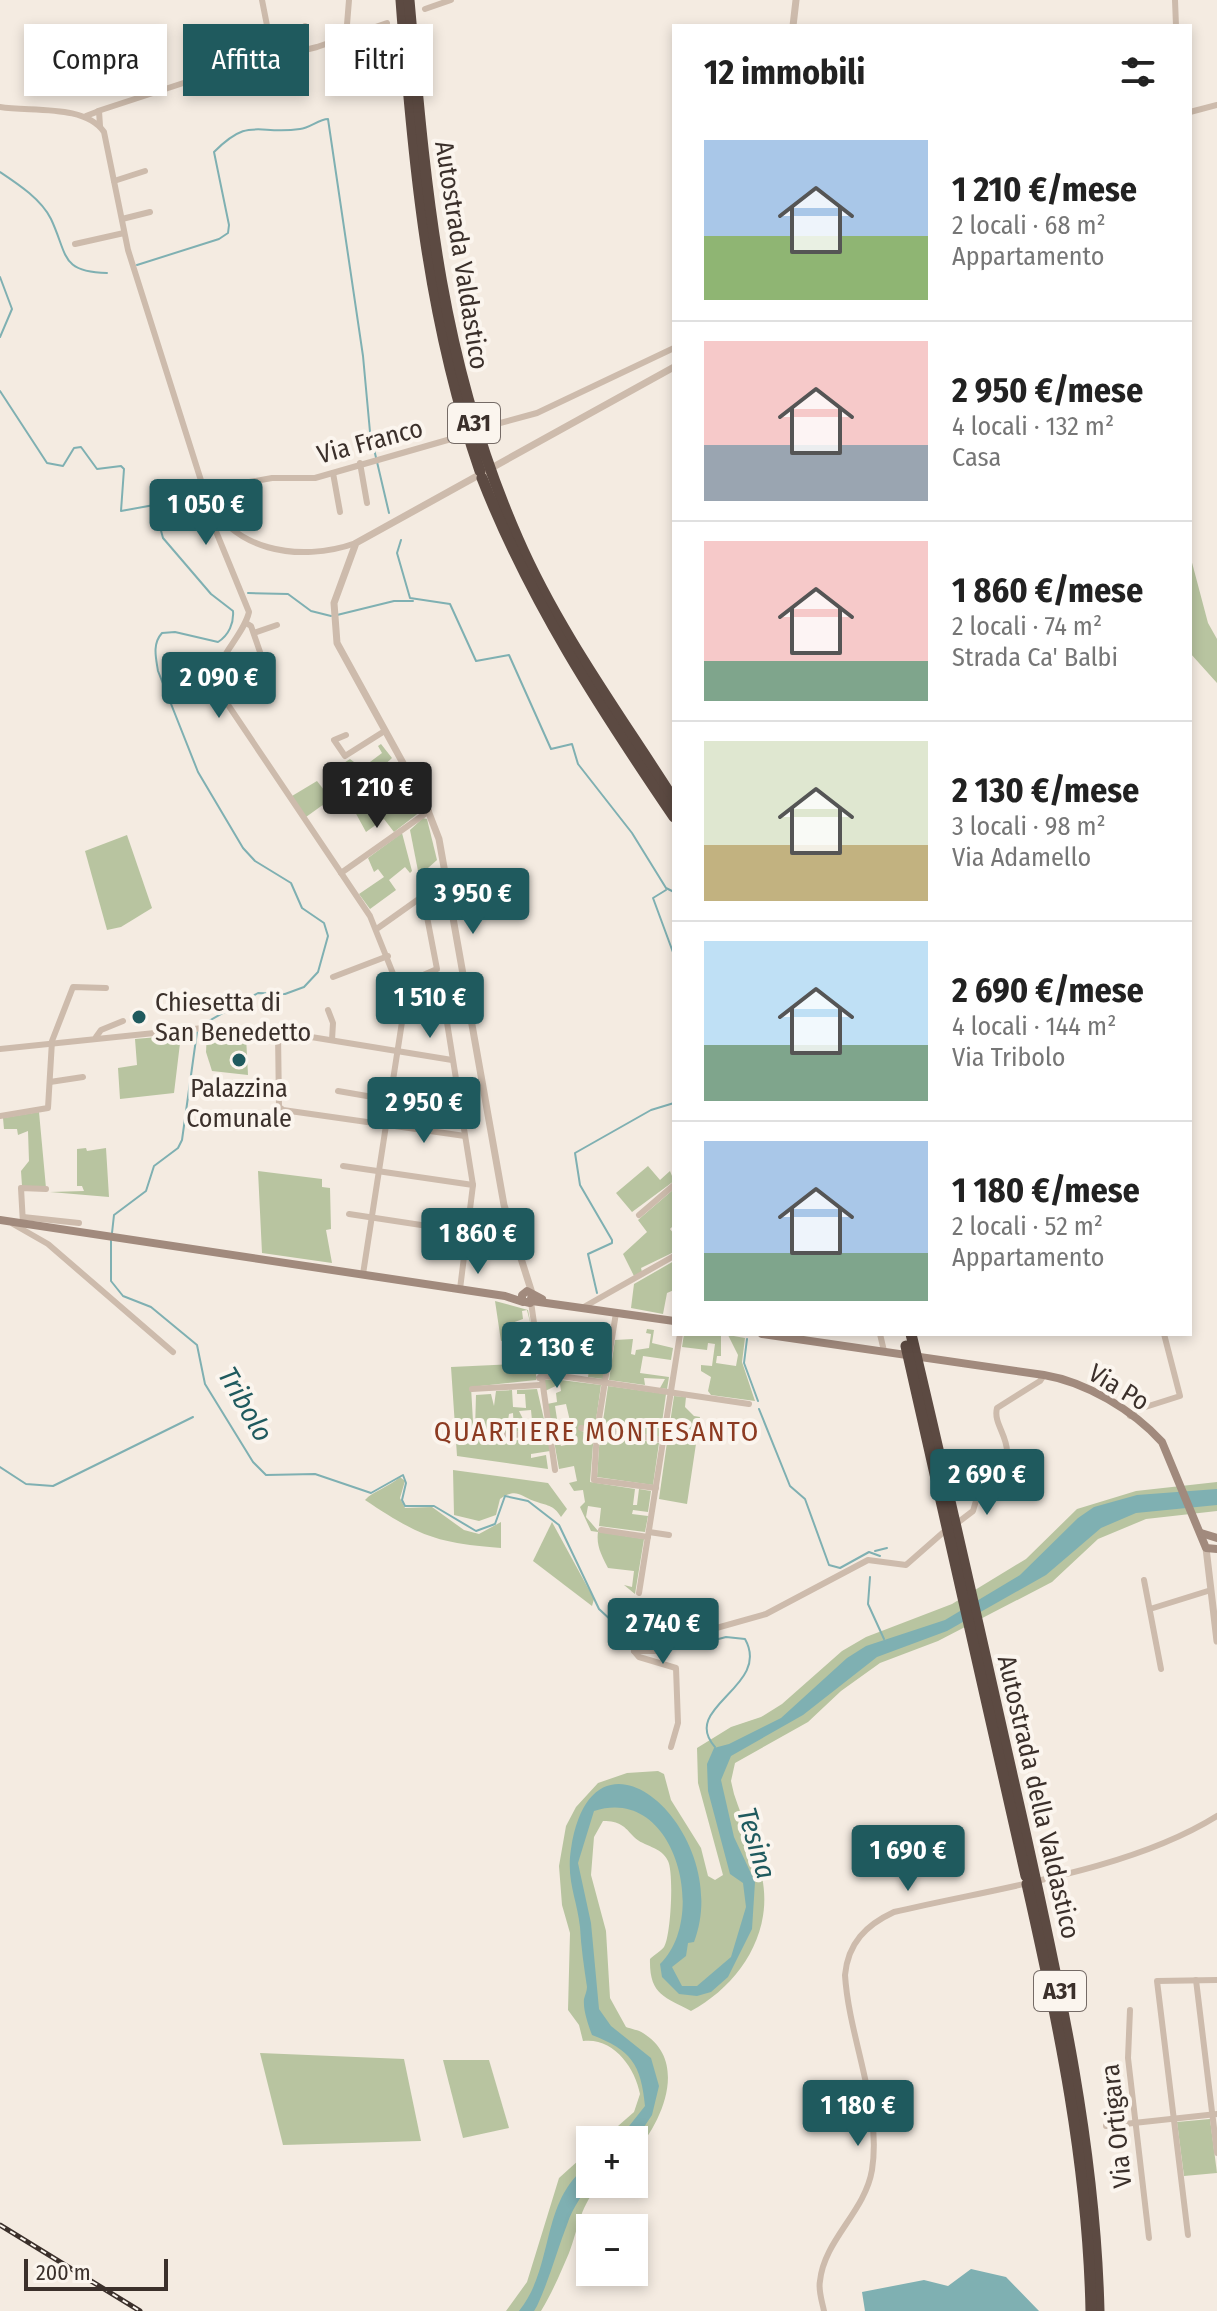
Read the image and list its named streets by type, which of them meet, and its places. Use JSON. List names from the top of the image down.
{
  "streets": {
    "highway": ["Autostrada Valdastico", "A31", "Autostrada della Valdastico"],
    "main road": ["Via Po"],
    "street": ["Via Franco", "Via Ortigara"]
  },
  "districts": ["QUARTIERE MONTESANTO"],
  "water": ["Tribolo", "Tesina"],
  "places": ["Chiesetta di San Benedetto", "Palazzina Comunale"],
  "scale_bar": "200 m",
  "page": {
    "chip": ["Compra", "Affitta", "Filtri"],
    "heading": "12 immobili",
    "list": [
      {
        "name": "1 210 €/mese",
        "note": "2 locali · 68 m² · Appartamento"
      },
      {
        "name": "2 950 €/mese",
        "note": "4 locali · 132 m² · Casa"
      },
      {
        "name": "1 860 €/mese",
        "note": "2 locali · 74 m² · Strada Ca' Balbi"
      },
      {
        "name": "2 130 €/mese",
        "note": "3 locali · 98 m² · Via Adamello"
      },
      {
        "name": "2 690 €/mese",
        "note": "4 locali · 144 m² · Via Tribolo"
      },
      {
        "name": "1 180 €/mese",
        "note": "2 locali · 52 m² · Appartamento"
      }
    ],
    "price": [
      "1 050 €",
      "2 090 €",
      "1 210 €",
      "3 950 €",
      "1 510 €",
      "2 950 €",
      "1 860 €",
      "2 130 €",
      "2 690 €",
      "2 740 €",
      "1 690 €",
      "1 180 €"
    ],
    "map_buttons": ["+", "−"],
    "scale": "200 m"
  }
}
